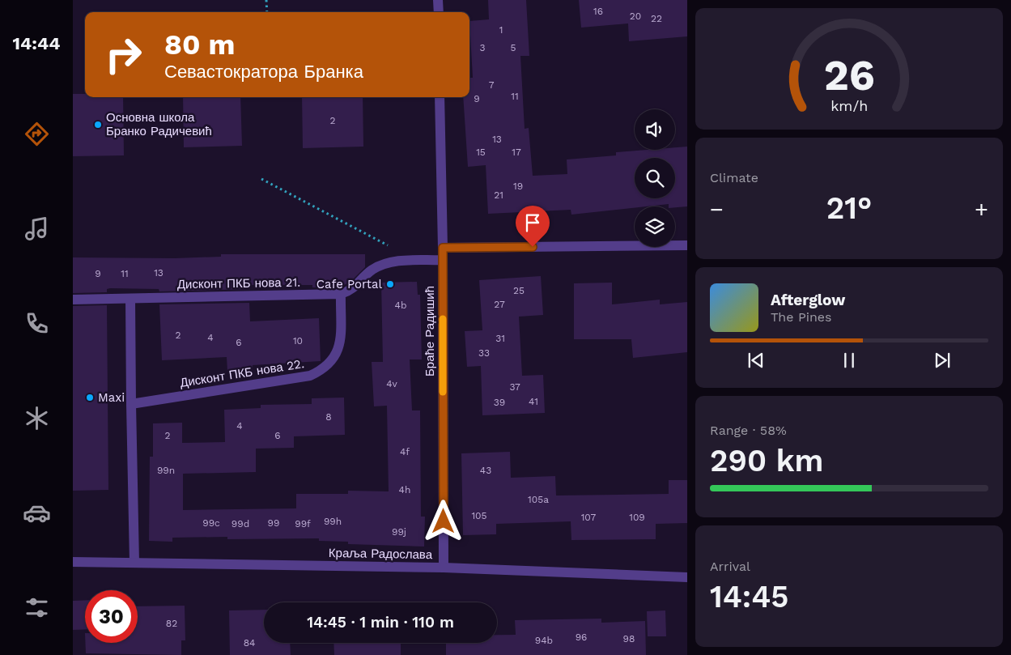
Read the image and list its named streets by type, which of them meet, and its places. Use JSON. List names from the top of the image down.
{
  "streets": {
    "street": [
      "Дисконт ПКБ нова 21.",
      "Браће Радишић",
      "Дисконт ПКБ нова 22.",
      "Краља Радослава"
    ]
  },
  "crossings": [
    ["Дисконт ПКБ нова 21.", "Браће Радишић"],
    ["Дисконт ПКБ нова 21.", "Дисконт ПКБ нова 22."],
    ["Браће Радишић", "Краља Радослава"]
  ],
  "places": ["Основна школа Бранко Радичевић", "Cafe Portal", "Maxi"],
  "house_numbers": [
    "16",
    "20",
    "22",
    "1",
    "3",
    "5",
    "7",
    "11",
    "9",
    "2",
    "13",
    "15",
    "17",
    "19",
    "21",
    "13",
    "9",
    "11",
    "25",
    "27",
    "4b",
    "2",
    "4",
    "31",
    "10",
    "6",
    "33",
    "4v",
    "37",
    "41",
    "39",
    "8",
    "4",
    "2",
    "6",
    "4f",
    "99n",
    "43",
    "4h",
    "105a",
    "105",
    "107",
    "109",
    "99h",
    "99c",
    "99",
    "99d",
    "99f",
    "99j",
    "82",
    "96",
    "98",
    "94b",
    "84"
  ],
  "page": {
    "tabs": "14:44",
    "turn": ["80 m", "Севастократора Бранка"],
    "tile": [
      "Climate",
      ["Range · 58%", "290 km"],
      ["Arrival", "14:45"]
    ],
    "heat": ["−", "21°", "+"],
    "song": ["Afterglow", "The Pines"],
    "limit": "30",
    "trip": "14:45 · 1 min · 110 m",
    "gauge": ["26", "km/h"]
  }
}
